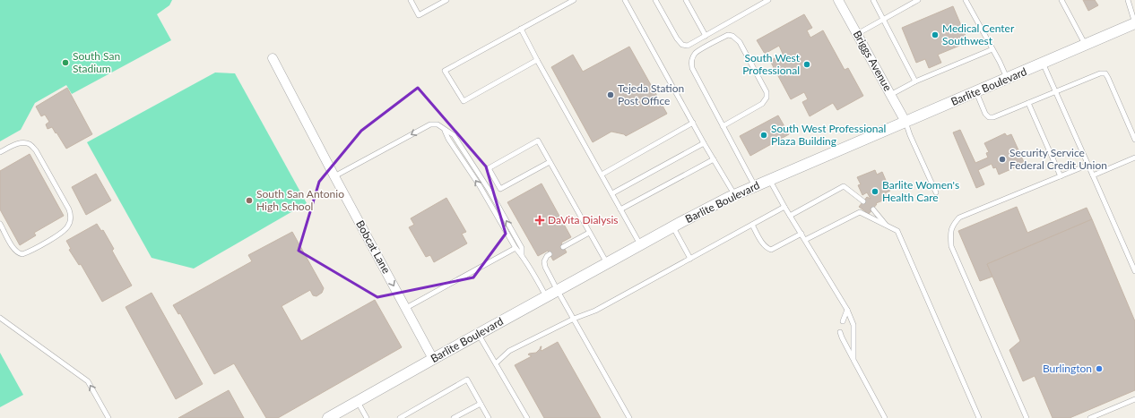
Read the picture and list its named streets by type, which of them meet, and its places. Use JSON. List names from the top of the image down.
{
  "streets": {
    "street": ["Briggs Avenue", "Barlite Boulevard", "Bobcat Lane"]
  },
  "crossings": [
    ["Briggs Avenue", "Barlite Boulevard"],
    ["Barlite Boulevard", "Bobcat Lane"]
  ],
  "one_way": ["Bobcat Lane"],
  "places": {
    "other": [
      "Medical Center Southwest",
      "South San Stadium",
      "South West Professional",
      "Tejeda Station Post Office",
      "South West Professional Plaza Building",
      "Security Service Federal Credit Union",
      "Barlite Women's Health Care",
      "South San Antonio High School",
      "Burlington"
    ],
    "health": ["DaVita Dialysis"]
  }
}
